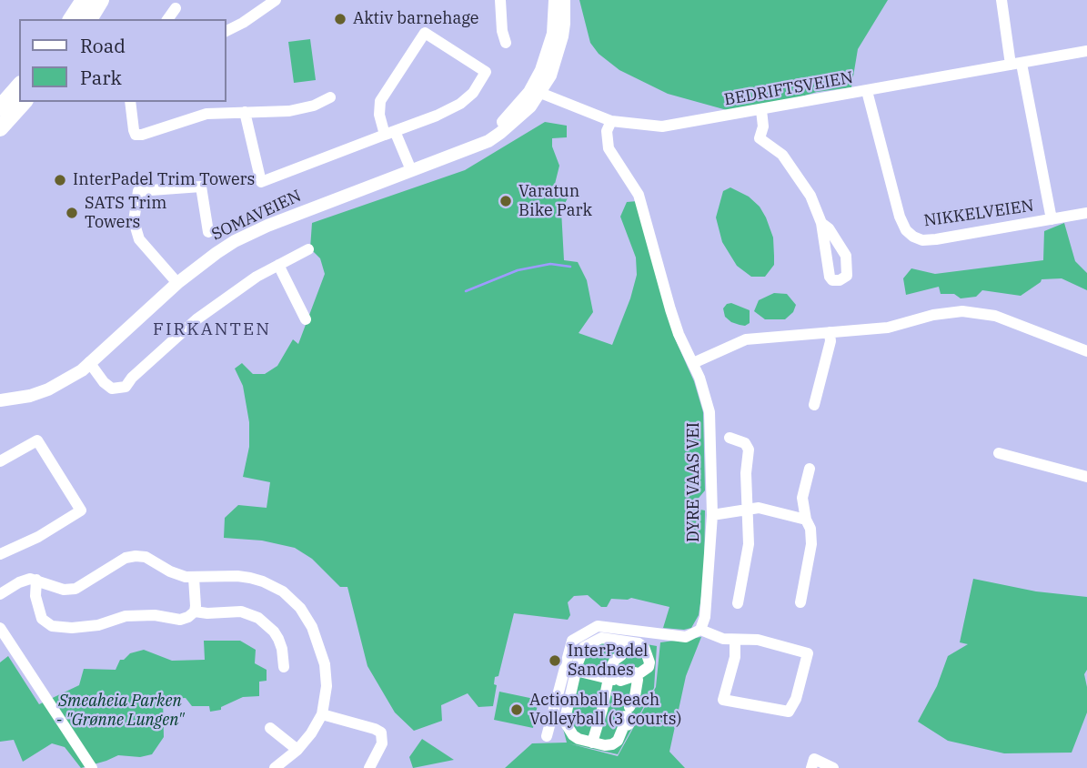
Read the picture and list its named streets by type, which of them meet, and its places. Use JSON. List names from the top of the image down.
{
  "streets": {
    "main road": ["SOMAVEIEN"],
    "street": ["BEDRIFTSVEIEN", "NIKKELVEIEN", "DYRE VAAS VEI"]
  },
  "crossings": [
    ["BEDRIFTSVEIEN", "NIKKELVEIEN"],
    ["BEDRIFTSVEIEN", "SOMAVEIEN"],
    ["BEDRIFTSVEIEN", "DYRE VAAS VEI"]
  ],
  "districts": ["FIRKANTEN"],
  "parks": ["Smeaheia Parken - \"Grønne Lungen\""],
  "places": [
    "Aktiv barnehage",
    "InterPadel Trim Towers",
    "Varatun Bike Park",
    "SATS Trim Towers",
    "InterPadel Sandnes",
    "Actionball Beach Volleyball (3 courts)"
  ],
  "legend": ["Road", "Park"]
}
